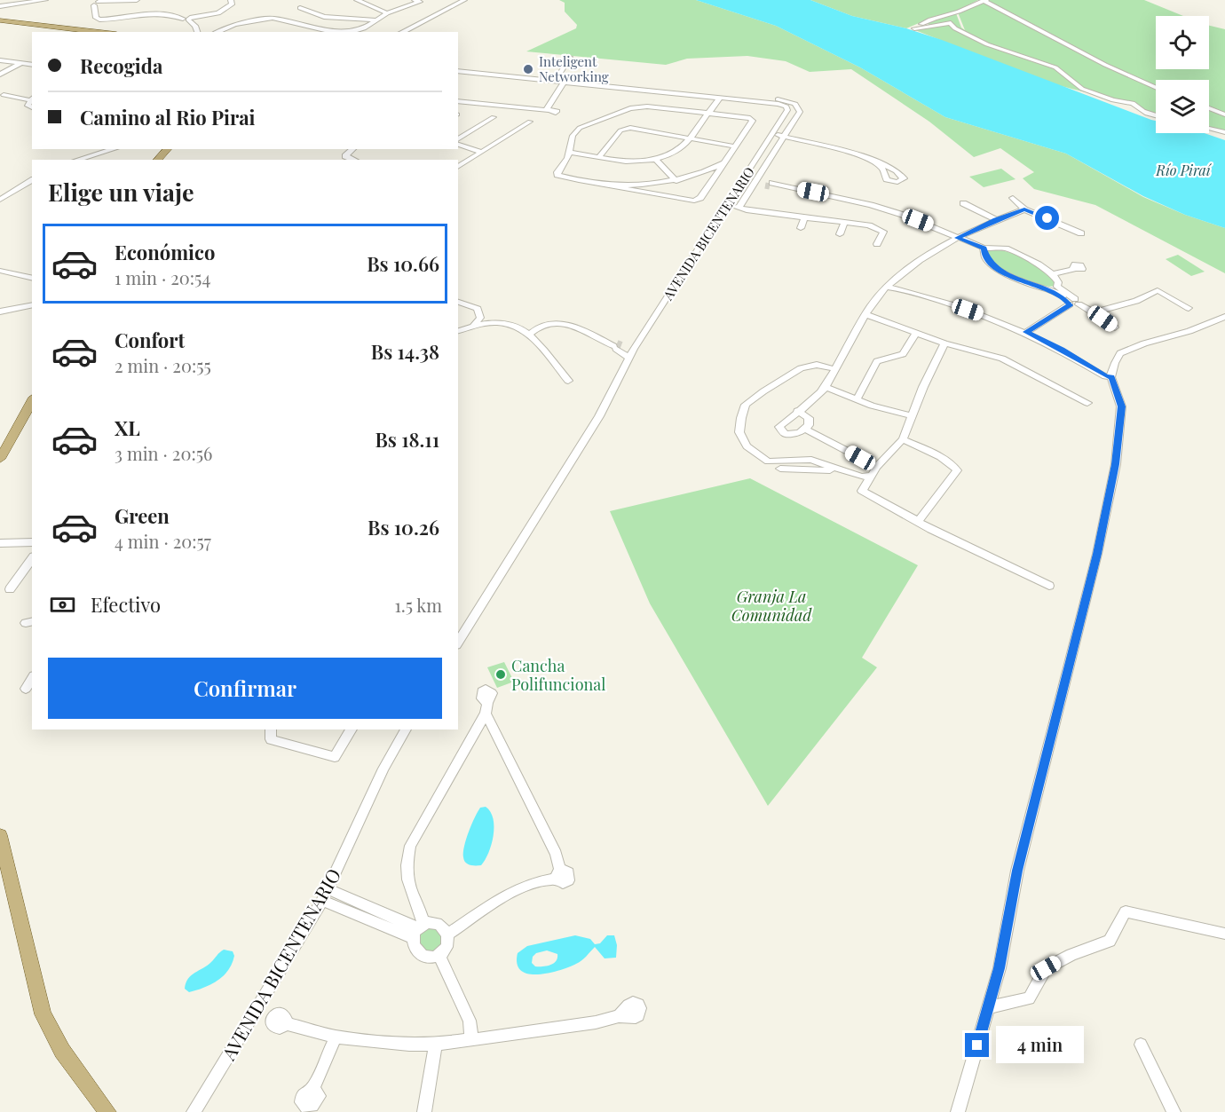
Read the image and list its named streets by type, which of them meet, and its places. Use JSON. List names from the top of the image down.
{
  "streets": {
    "street": ["AVENIDA BICENTENARIO"]
  },
  "water": ["Río Piraí"],
  "parks": ["Granja La Comunidad"],
  "places": ["Inteligent Networking", "Cancha Polifuncional"],
  "page": {
    "banner": ["Recogida", "Camino al Rio Pirai"],
    "heading": "Elige un viaje",
    "list": [
      {
        "name": "Económico",
        "note": "1 min · 20:54",
        "value": "Bs 10.66"
      },
      {
        "name": "Confort",
        "note": "2 min · 20:55",
        "value": "Bs 14.38"
      },
      {
        "name": "XL",
        "note": "3 min · 20:56",
        "value": "Bs 18.11"
      },
      {
        "name": "Green",
        "note": "4 min · 20:57",
        "value": "Bs 10.26"
      }
    ],
    "pay": ["Efectivo", "1.5 km"],
    "buttons": "Confirmar",
    "bubble": "4 min"
  }
}
